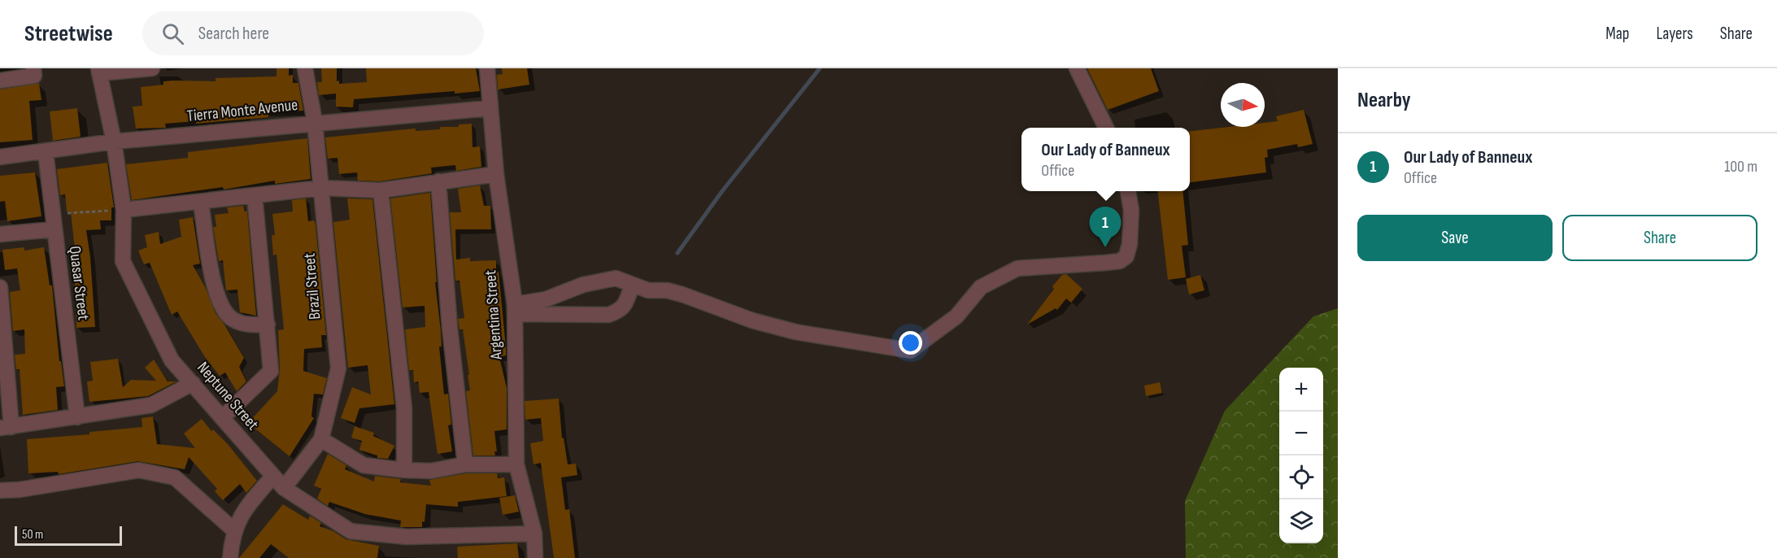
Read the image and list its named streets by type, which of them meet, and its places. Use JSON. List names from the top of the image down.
{
  "streets": {
    "street": [
      "Tierra Monte Avenue",
      "Quasar Street",
      "Brazil Street",
      "Argentina Street",
      "Neptune Street"
    ]
  },
  "crossings": [
    ["Tierra Monte Avenue", "Quasar Street"],
    ["Tierra Monte Avenue", "Brazil Street"],
    ["Tierra Monte Avenue", "Argentina Street"],
    ["Tierra Monte Avenue", "Neptune Street"],
    ["Brazil Street", "Neptune Street"],
    ["Argentina Street", "Neptune Street"]
  ],
  "scale_bar": "50 m",
  "north": "right",
  "page": {
    "header": "Streetwise",
    "search": "Search here",
    "nav": ["Map", "Layers", "Share"],
    "heading": "Nearby",
    "popup": ["Our Lady of Banneux", "Office"],
    "list": [
      {
        "mark": "1",
        "name": "Our Lady of Banneux",
        "note": "Office",
        "value": "100 m"
      }
    ],
    "buttons": ["Save", "Share"],
    "pins": "1",
    "map_buttons": ["+", "−"],
    "scale": "50 m"
  }
}
